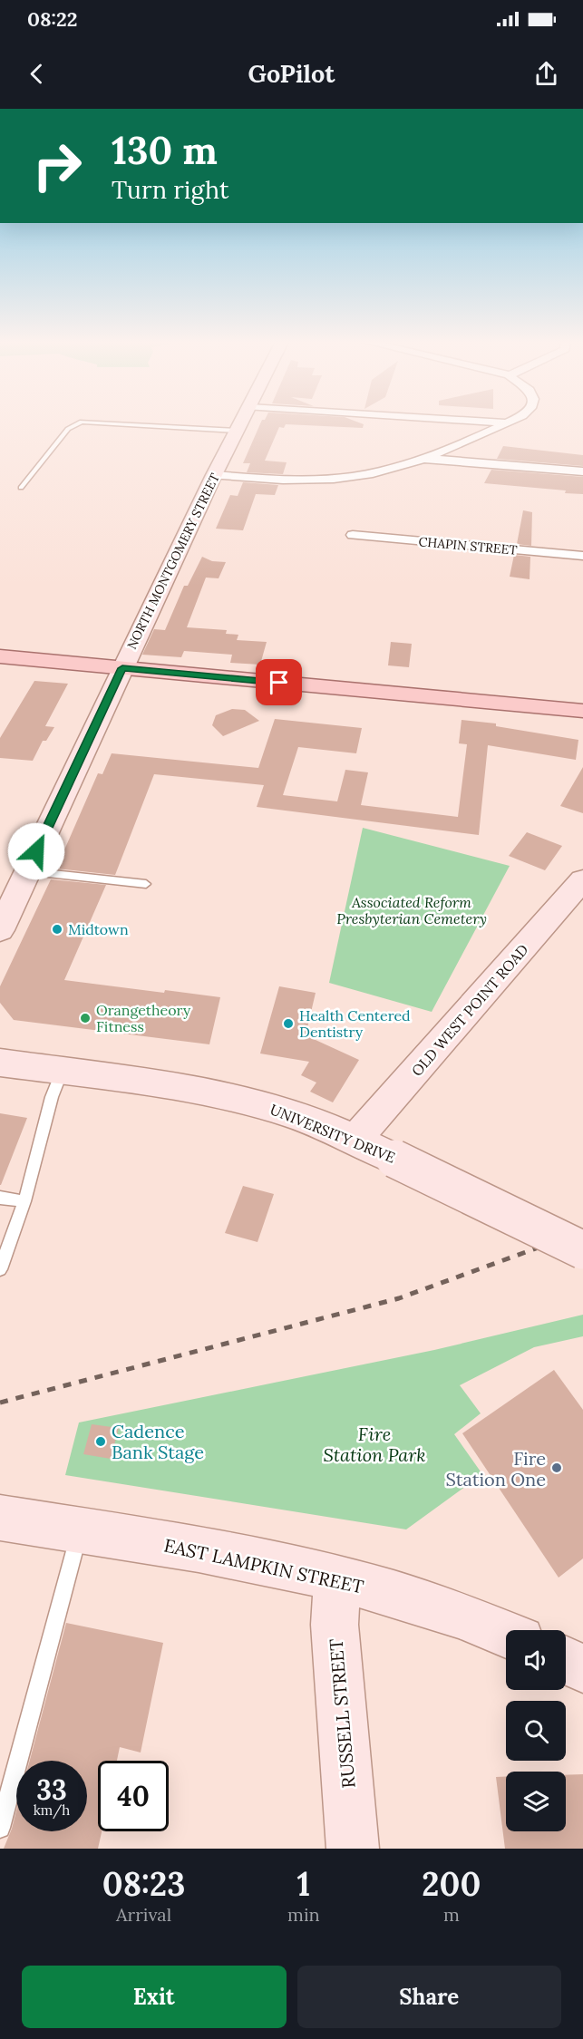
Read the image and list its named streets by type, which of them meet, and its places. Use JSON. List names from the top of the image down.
{
  "streets": {
    "street": [
      "CHAPIN STREET",
      "NORTH MONTGOMERY STREET",
      "OLD WEST POINT ROAD",
      "UNIVERSITY DRIVE",
      "EAST LAMPKIN STREET",
      "RUSSELL STREET"
    ]
  },
  "crossings": [
    ["OLD WEST POINT ROAD", "UNIVERSITY DRIVE"],
    ["EAST LAMPKIN STREET", "RUSSELL STREET"]
  ],
  "parks": ["Associated Reform Presbyterian Cemetery", "Fire Station Park"],
  "places": [
    "Midtown",
    "Orangetheory Fitness",
    "Health Centered Dentistry",
    "Cadence Bank Stage",
    "Fire Station One"
  ],
  "page": {
    "status": "08:22",
    "header": "GoPilot",
    "turn": ["130 m", "Turn right"],
    "speed": "33 km/h",
    "limit": "40",
    "eta": [
      "08:23",
      "Arrival",
      "1",
      "min",
      "200",
      "m"
    ],
    "buttons": ["Exit", "Share"]
  }
}
